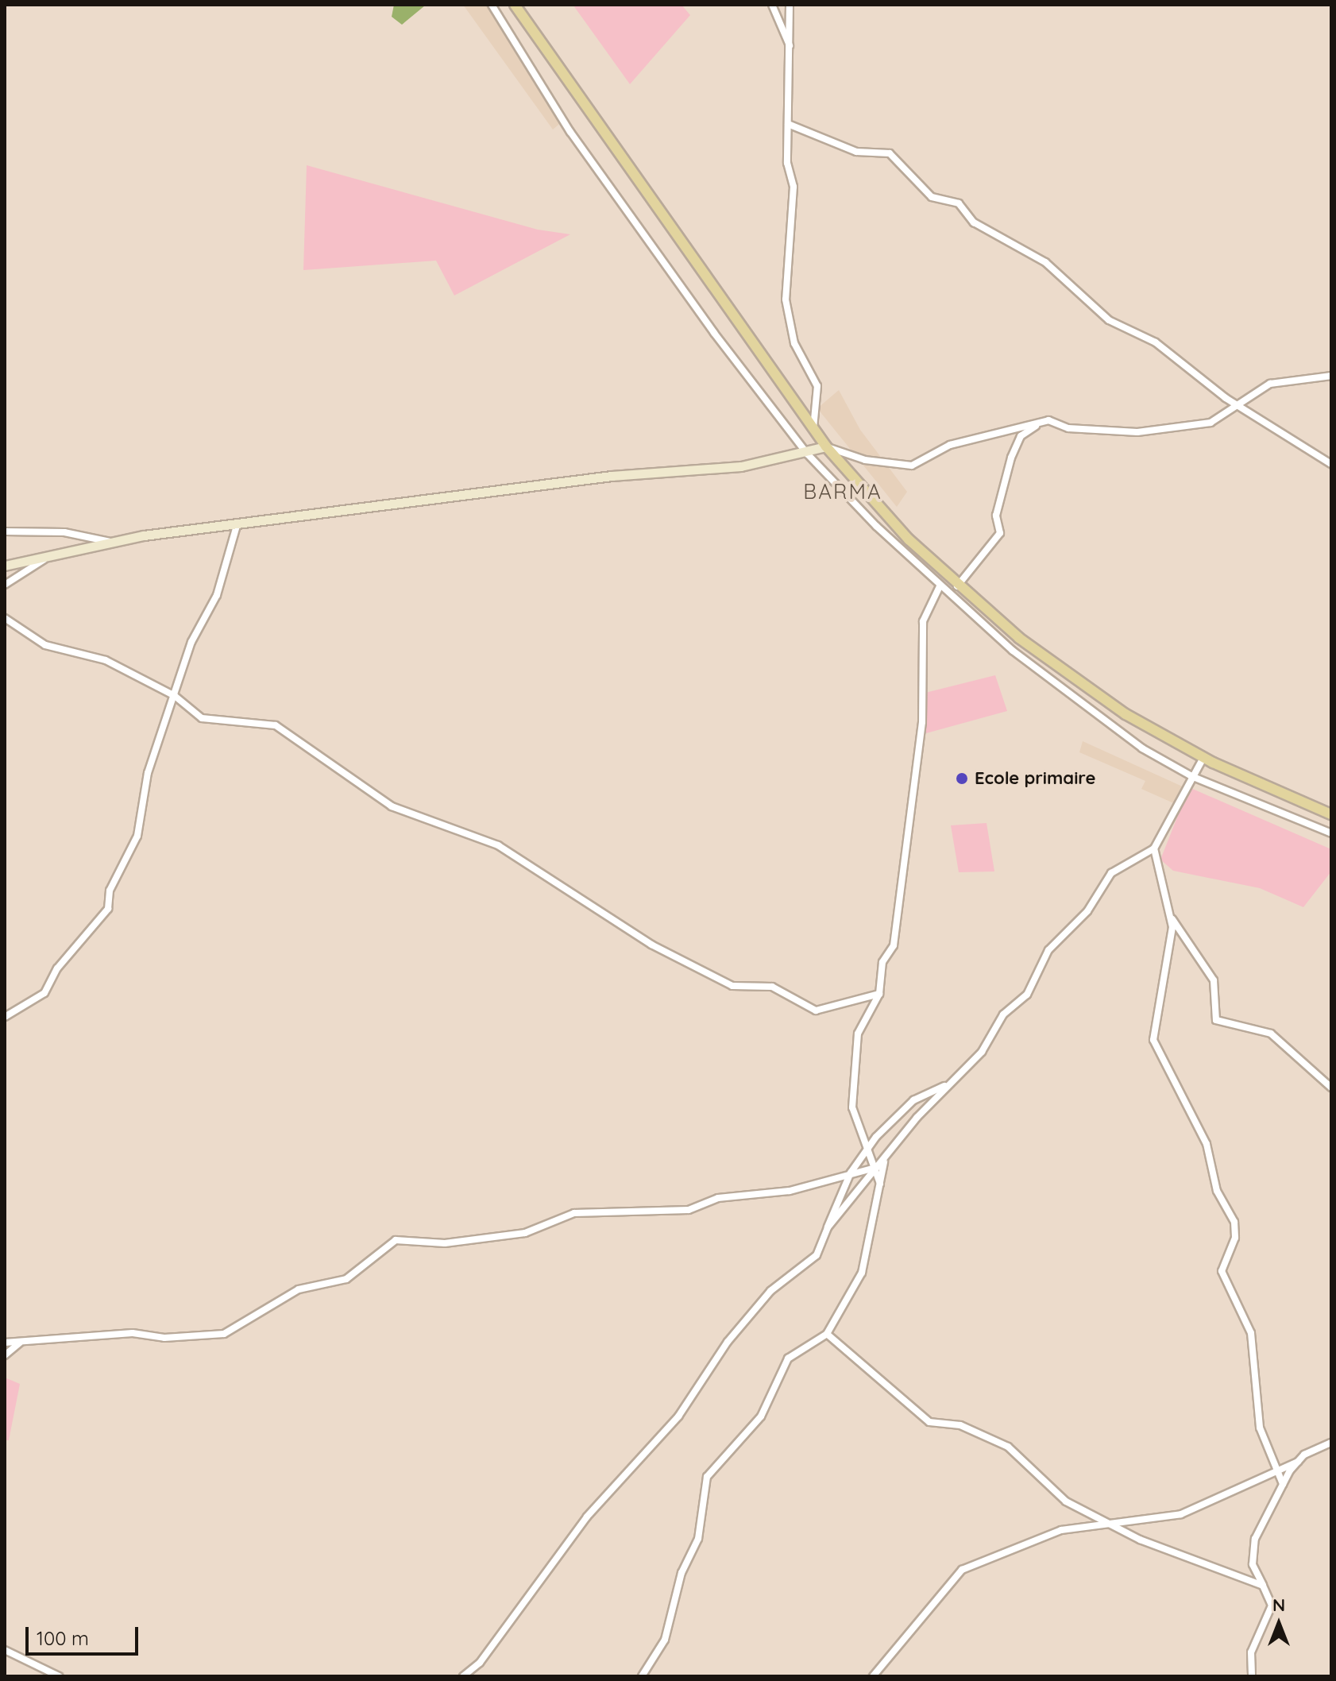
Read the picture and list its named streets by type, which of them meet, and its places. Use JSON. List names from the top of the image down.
{
  "districts": ["BARMA"],
  "places": ["Ecole primaire"],
  "scale_bar": "100 m",
  "north": "top"
}
